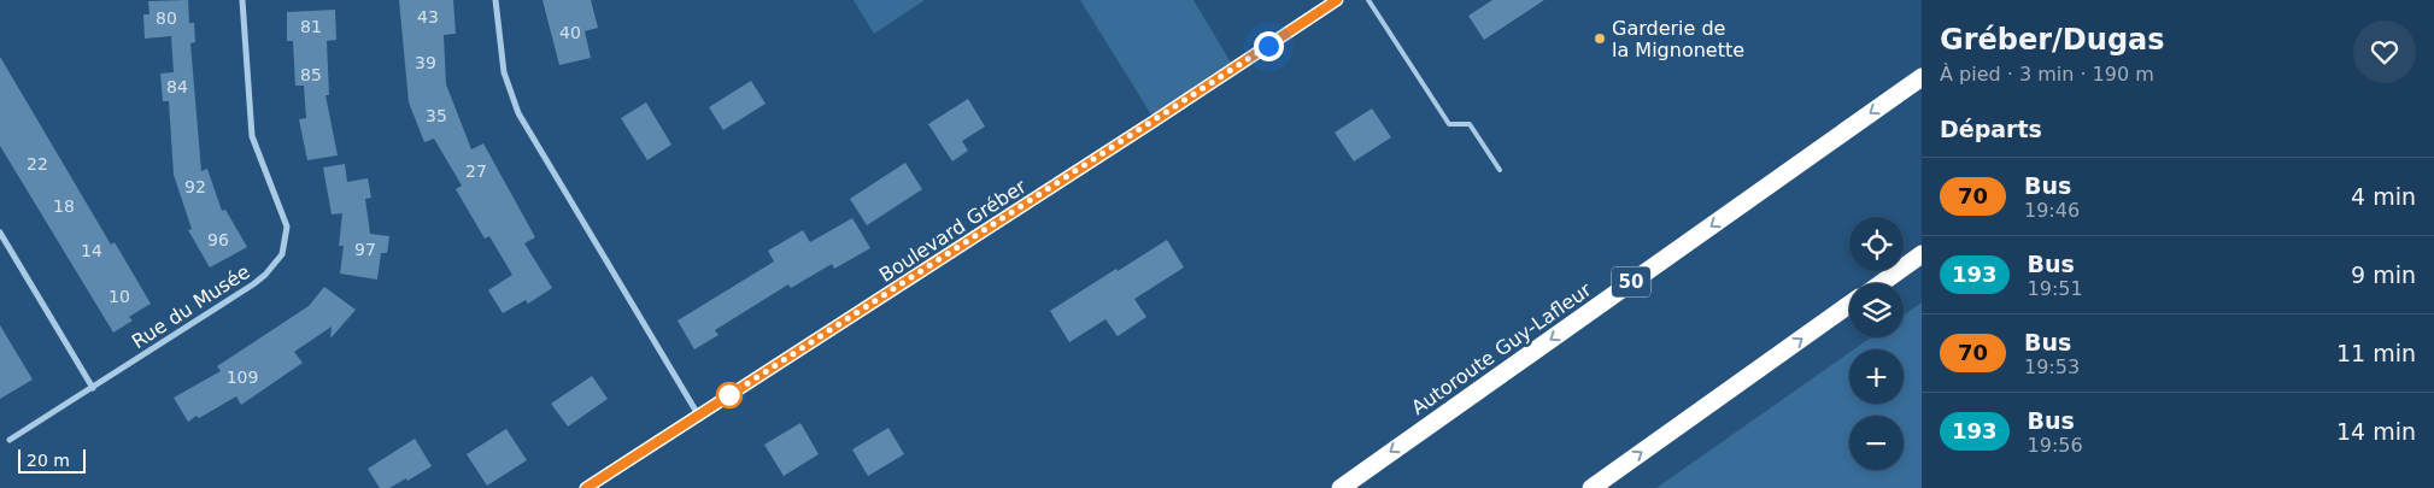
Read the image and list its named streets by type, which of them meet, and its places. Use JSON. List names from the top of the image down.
{
  "streets": {
    "highway": ["50", "Autoroute Guy-Lafleur"],
    "street": ["Boulevard Gréber", "Rue du Musée"]
  },
  "places": ["Garderie de la Mignonette"],
  "lines": ["bus line 70"],
  "house_numbers": [
    "43",
    "80",
    "81",
    "40",
    "39",
    "85",
    "84",
    "35",
    "22",
    "27",
    "92",
    "18",
    "96",
    "97",
    "14",
    "10",
    "109"
  ],
  "scale_bar": "20 m",
  "page": {
    "heading": [
      ["Gréber/Dugas", "À pied · 3 min · 190 m"],
      "Départs"
    ],
    "list": [
      {
        "mark": "70",
        "name": "Bus",
        "note": "19:46",
        "value": "4 min"
      },
      {
        "mark": "193",
        "name": "Bus",
        "note": "19:51",
        "value": "9 min"
      },
      {
        "mark": "70",
        "name": "Bus",
        "note": "19:53",
        "value": "11 min"
      },
      {
        "mark": "193",
        "name": "Bus",
        "note": "19:56",
        "value": "14 min"
      }
    ],
    "map_buttons": ["+", "−"],
    "scale": "20 m"
  }
}
